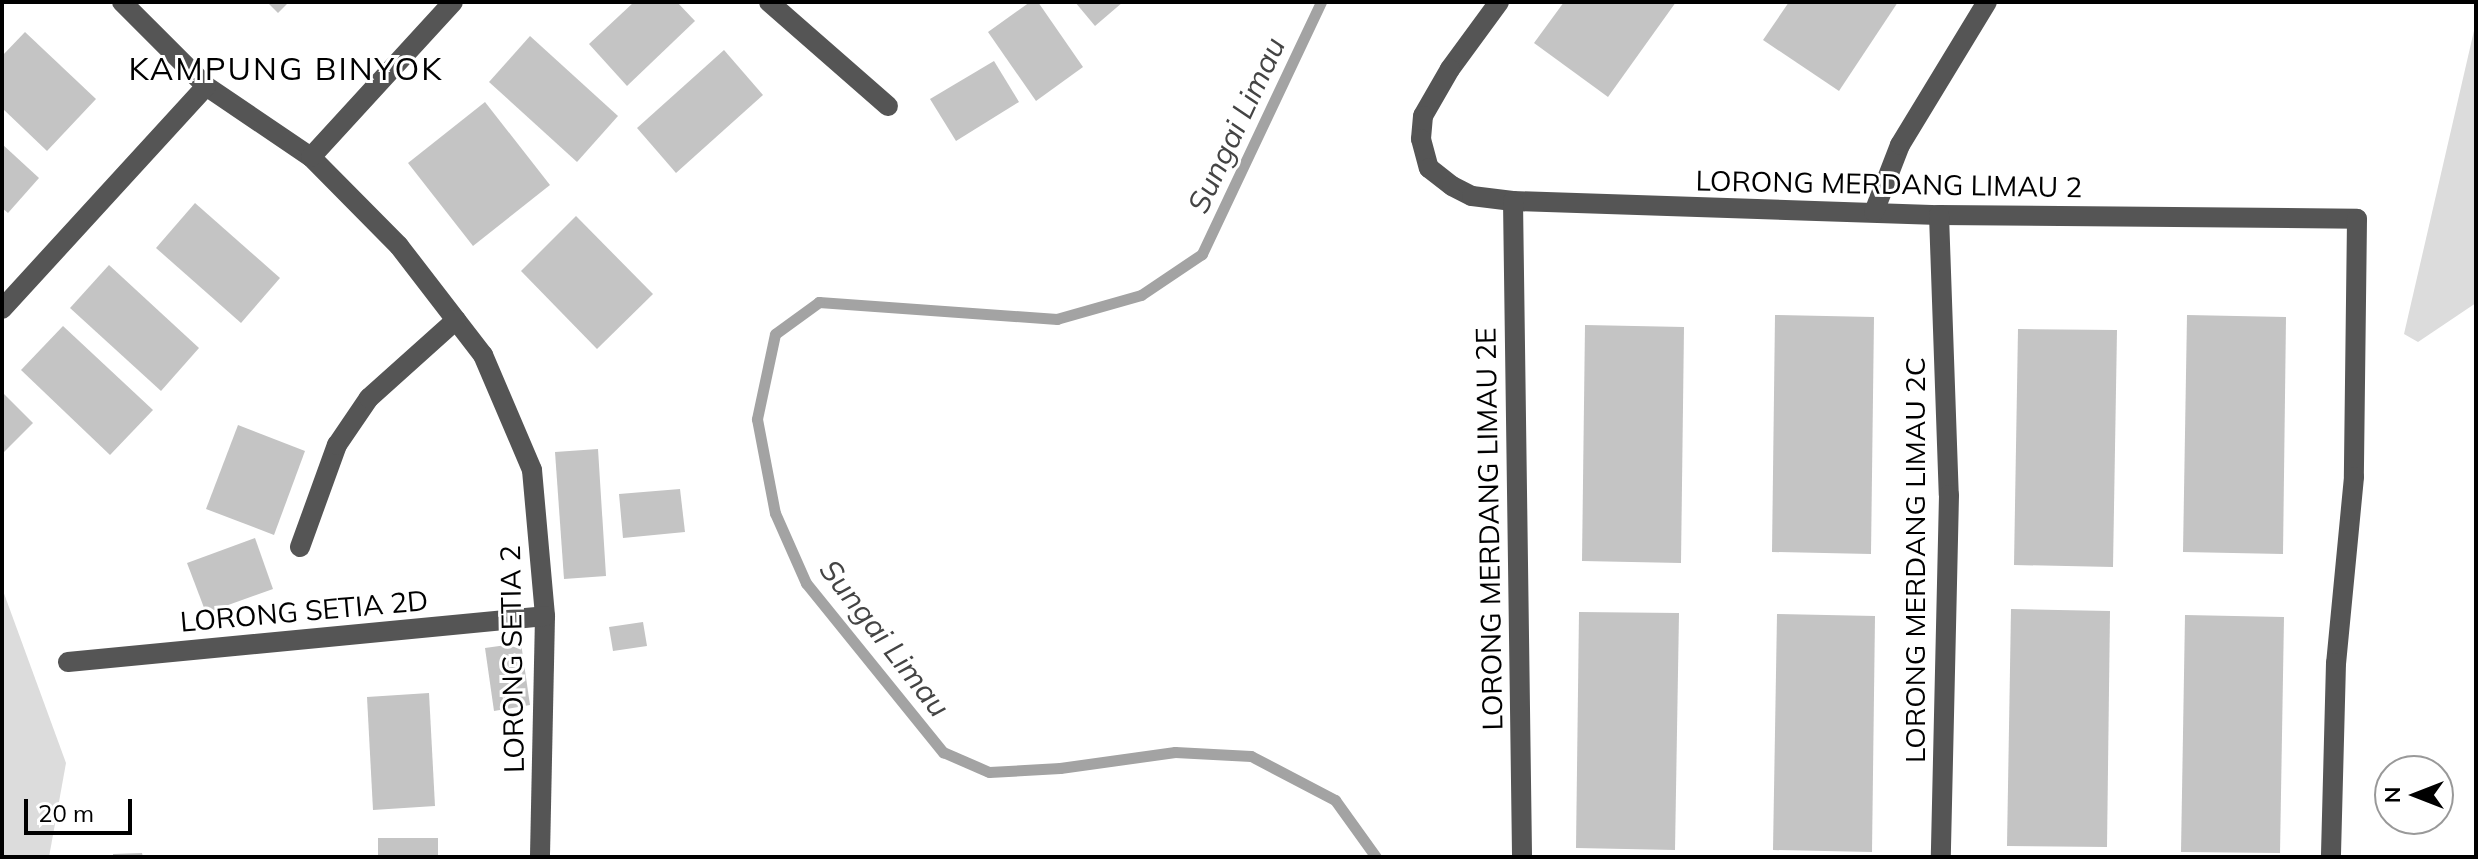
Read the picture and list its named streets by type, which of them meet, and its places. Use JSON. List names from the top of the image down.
{
  "streets": {
    "street": [
      "LORONG MERDANG LIMAU 2",
      "LORONG MERDANG LIMAU 2E",
      "LORONG MERDANG LIMAU 2C",
      "LORONG SETIA 2D",
      "LORONG SETIA 2"
    ]
  },
  "crossings": [
    ["LORONG MERDANG LIMAU 2", "LORONG MERDANG LIMAU 2E"],
    ["LORONG MERDANG LIMAU 2", "LORONG MERDANG LIMAU 2C"],
    ["LORONG SETIA 2D", "LORONG SETIA 2"]
  ],
  "districts": ["KAMPUNG BINYOK"],
  "water": ["Sungai Limau"],
  "scale_bar": "20 m",
  "north": "left"
}
